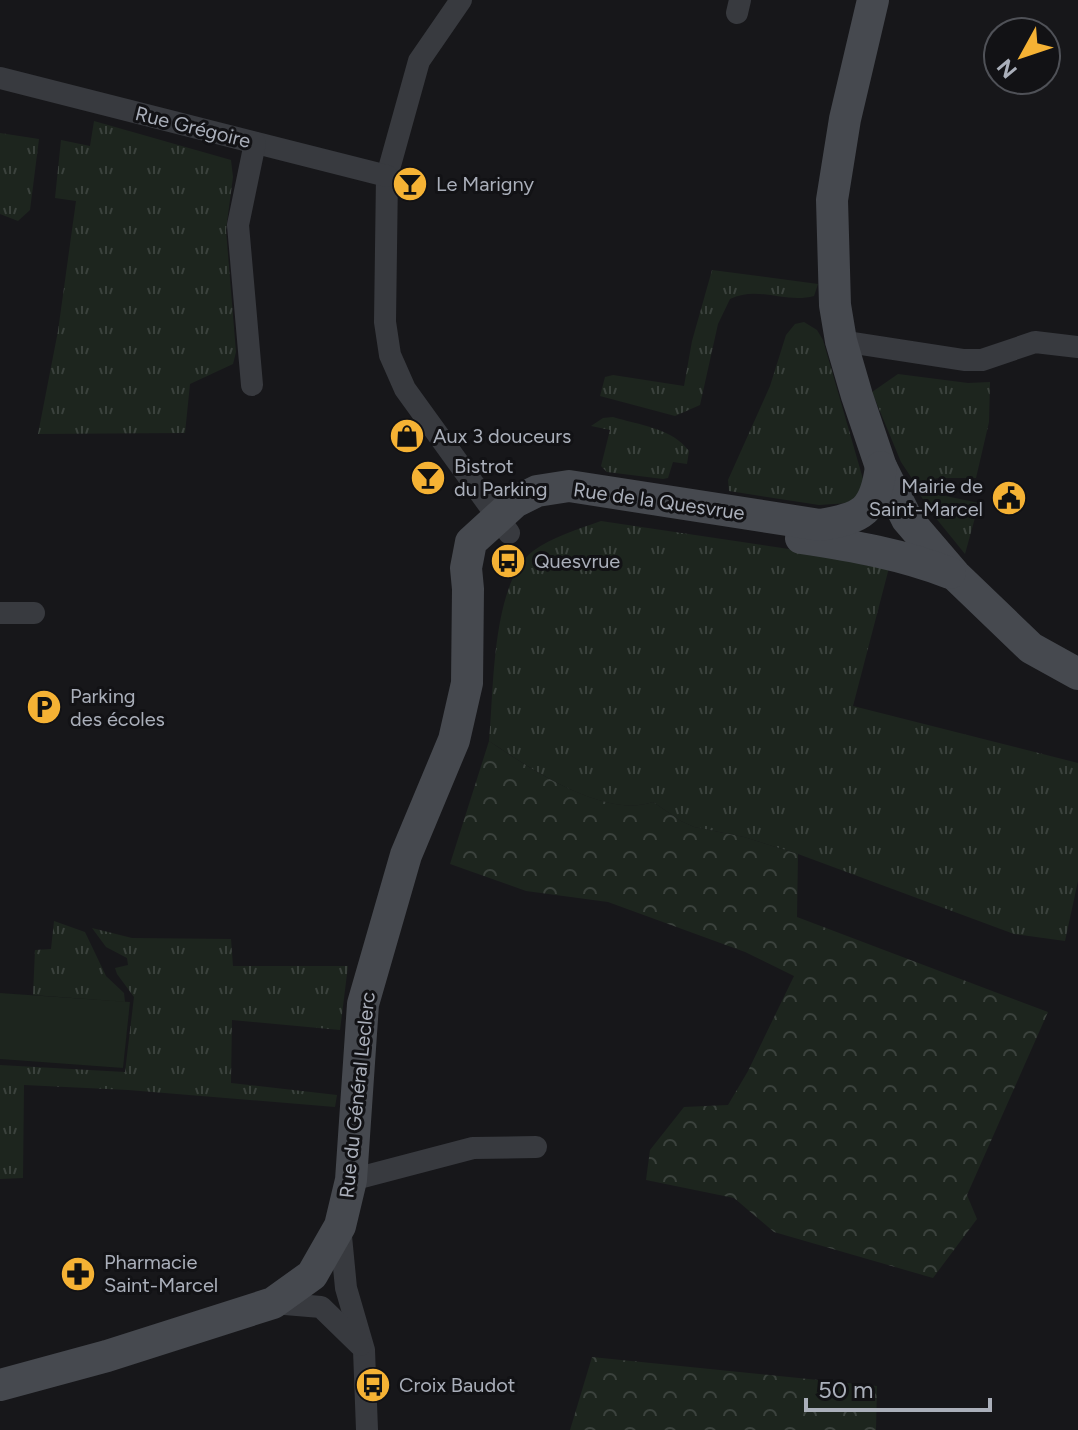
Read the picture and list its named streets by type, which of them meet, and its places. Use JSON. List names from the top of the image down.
{
  "streets": {
    "street": ["Rue Grégoire", "Rue de la Quesvrue", "Rue du Général Leclerc"]
  },
  "crossings": [
    ["Rue de la Quesvrue", "Rue du Général Leclerc"]
  ],
  "places": {
    "bar": ["Le Marigny", "Bistrot du Parking"],
    "shop": ["Aux 3 douceurs"],
    "public building": ["Mairie de Saint-Marcel"],
    "bus stop": ["Quesvrue", "Croix Baudot"],
    "parking": ["Parking des écoles"],
    "pharmacy": ["Pharmacie Saint-Marcel"]
  },
  "scale_bar": "50 m",
  "north": "bottom left"
}
